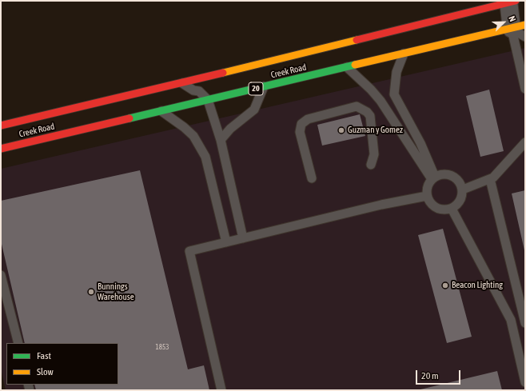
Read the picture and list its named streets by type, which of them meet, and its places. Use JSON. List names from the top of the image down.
{
  "streets": {
    "main road": ["Creek Road", "20"]
  },
  "places": ["Guzman y Gomez", "Beacon Lighting", "Bunnings Warehouse"],
  "house_numbers": ["1853"],
  "legend": ["Fast", "Slow"],
  "scale_bar": "20 m",
  "north": "top right"
}
